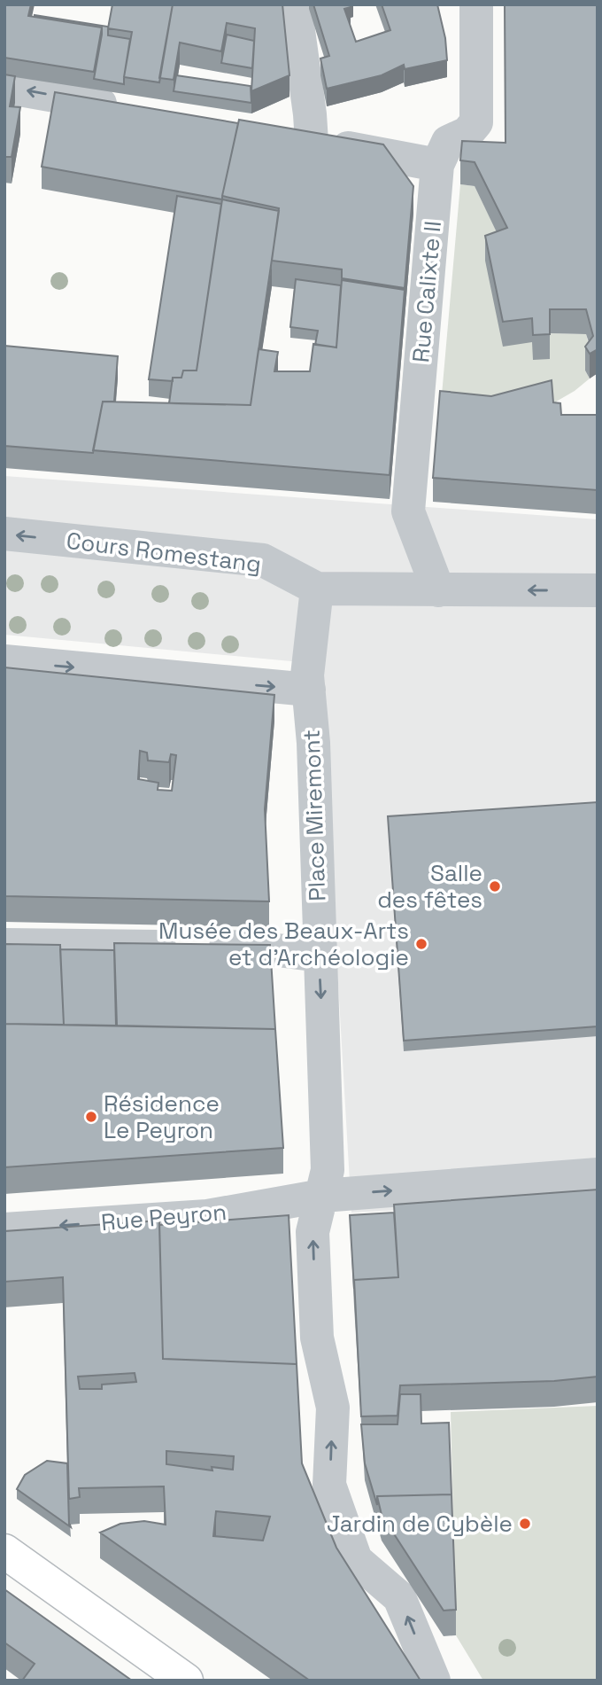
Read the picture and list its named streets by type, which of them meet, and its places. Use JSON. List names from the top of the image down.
{
  "streets": {
    "street": [
      "Rue Calixte II",
      "Cours Romestang",
      "Place Miremont",
      "Rue Peyron"
    ]
  },
  "crossings": [
    ["Cours Romestang", "Place Miremont"],
    ["Place Miremont", "Rue Peyron"]
  ],
  "places": [
    "Salle des fêtes",
    "Musée des Beaux-Arts et d'Archéologie",
    "Résidence Le Peyron",
    "Jardin de Cybèle"
  ]
}
